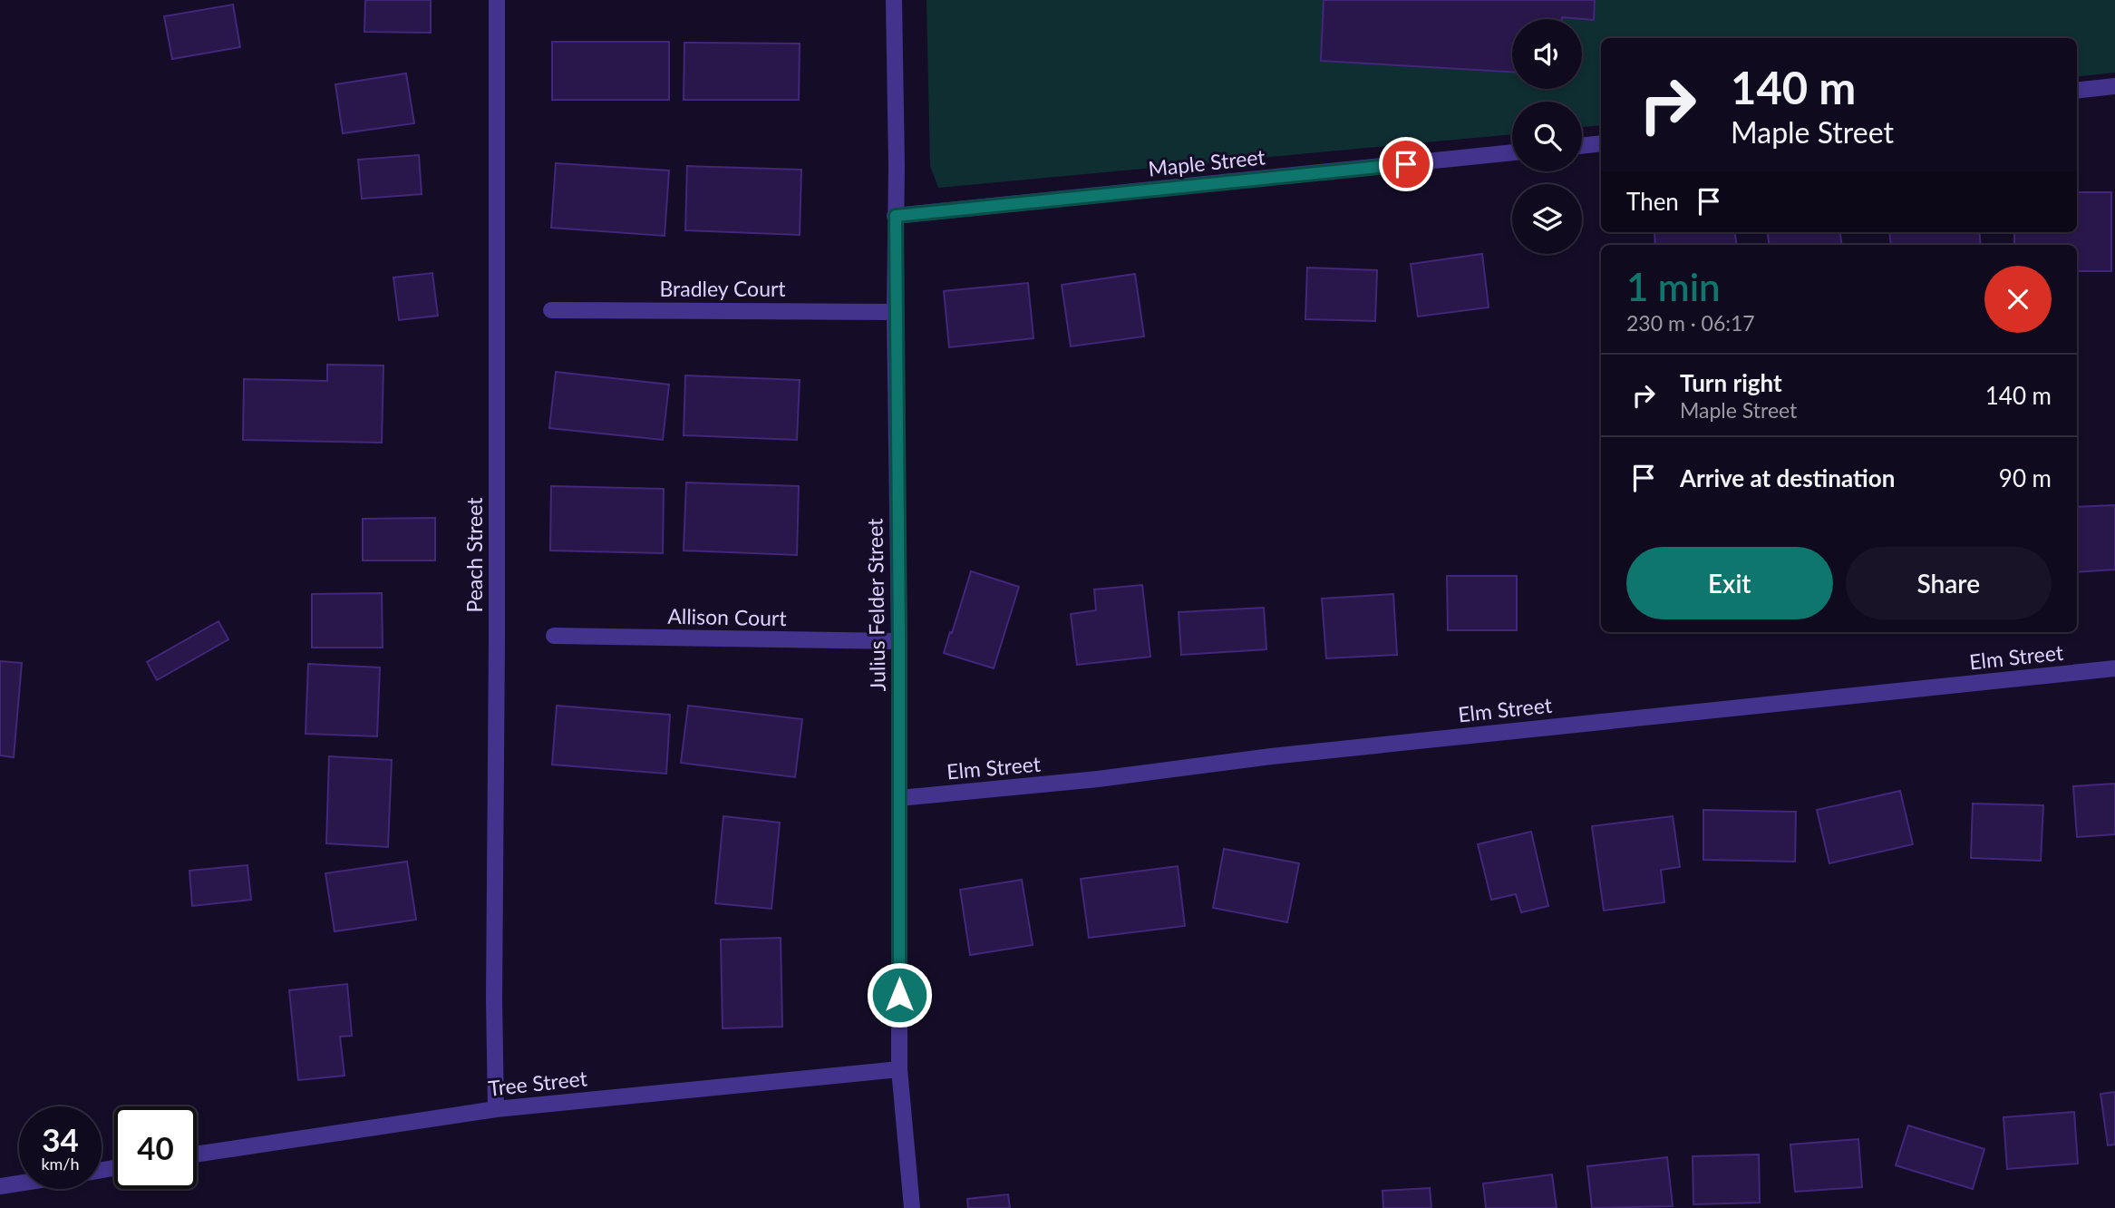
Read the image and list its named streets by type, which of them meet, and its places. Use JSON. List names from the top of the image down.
{
  "streets": {
    "street": [
      "Maple Street",
      "Bradley Court",
      "Peach Street",
      "Julius Felder Street",
      "Allison Court",
      "Elm Street",
      "Tree Street"
    ]
  },
  "crossings": [
    ["Maple Street", "Julius Felder Street"],
    ["Bradley Court", "Julius Felder Street"],
    ["Peach Street", "Tree Street"],
    ["Julius Felder Street", "Allison Court"],
    ["Julius Felder Street", "Elm Street"],
    ["Julius Felder Street", "Tree Street"]
  ],
  "page": {
    "turn": ["140 m", "Maple Street"],
    "then": "Then",
    "heading": ["1 min", "230 m · 06:17"],
    "list": [
      {
        "name": "Turn right",
        "note": "Maple Street",
        "value": "140 m"
      },
      {
        "name": "Arrive at destination",
        "value": "90 m"
      }
    ],
    "buttons": ["Exit", "Share"],
    "speed": "34 km/h",
    "limit": "40"
  }
}
